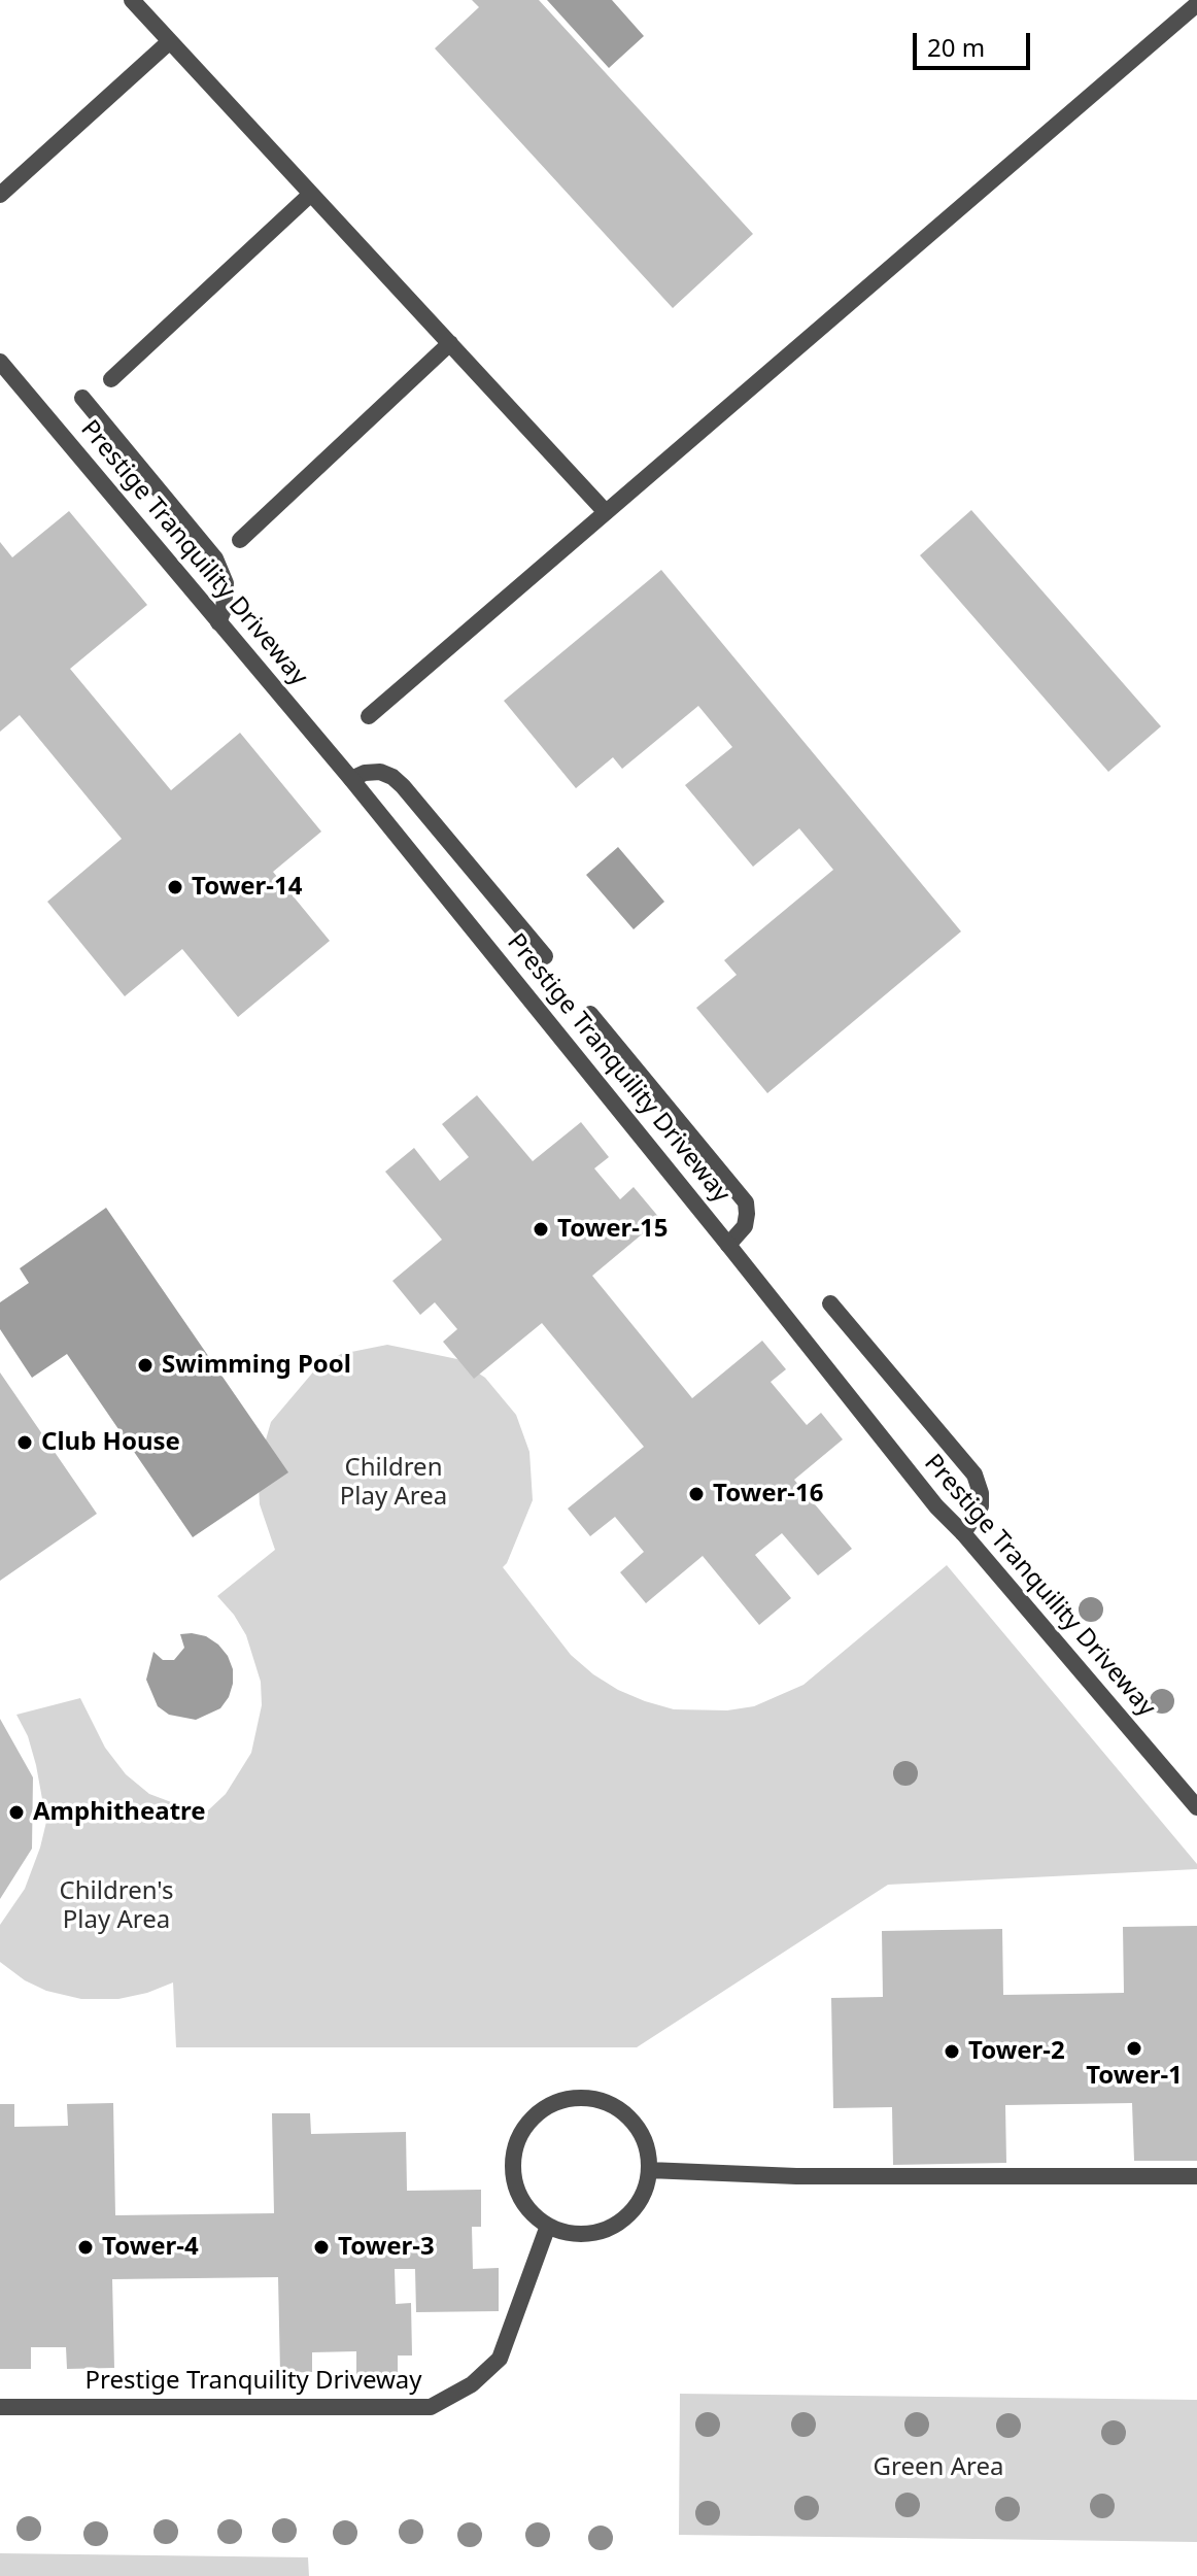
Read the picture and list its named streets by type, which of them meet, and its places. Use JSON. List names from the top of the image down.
{
  "streets": {
    "street": ["Prestige Tranquility Driveway"]
  },
  "parks": ["Children Play Area", "Children's Play Area", "Green Area"],
  "places": [
    "Tower-14",
    "Tower-15",
    "Swimming Pool",
    "Club House",
    "Tower-16",
    "Amphitheatre",
    "Tower-1",
    "Tower-2",
    "Tower-4",
    "Tower-3"
  ],
  "scale_bar": "20 m"
}
